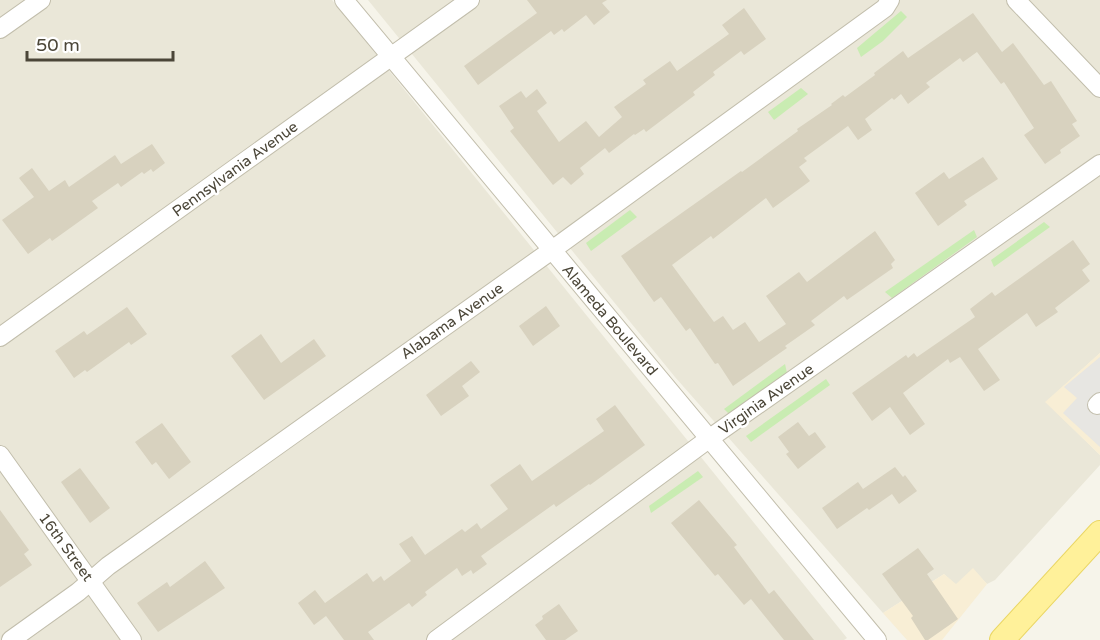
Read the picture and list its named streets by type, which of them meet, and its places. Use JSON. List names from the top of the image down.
{
  "streets": {
    "street": [
      "Pennsylvania Avenue",
      "Alameda Boulevard",
      "Alabama Avenue",
      "Virginia Avenue",
      "16th Street"
    ]
  },
  "crossings": [
    ["Pennsylvania Avenue", "Alameda Boulevard"],
    ["Alameda Boulevard", "Alabama Avenue"],
    ["Alameda Boulevard", "Virginia Avenue"],
    ["Alabama Avenue", "16th Street"]
  ],
  "scale_bar": "50 m"
}
